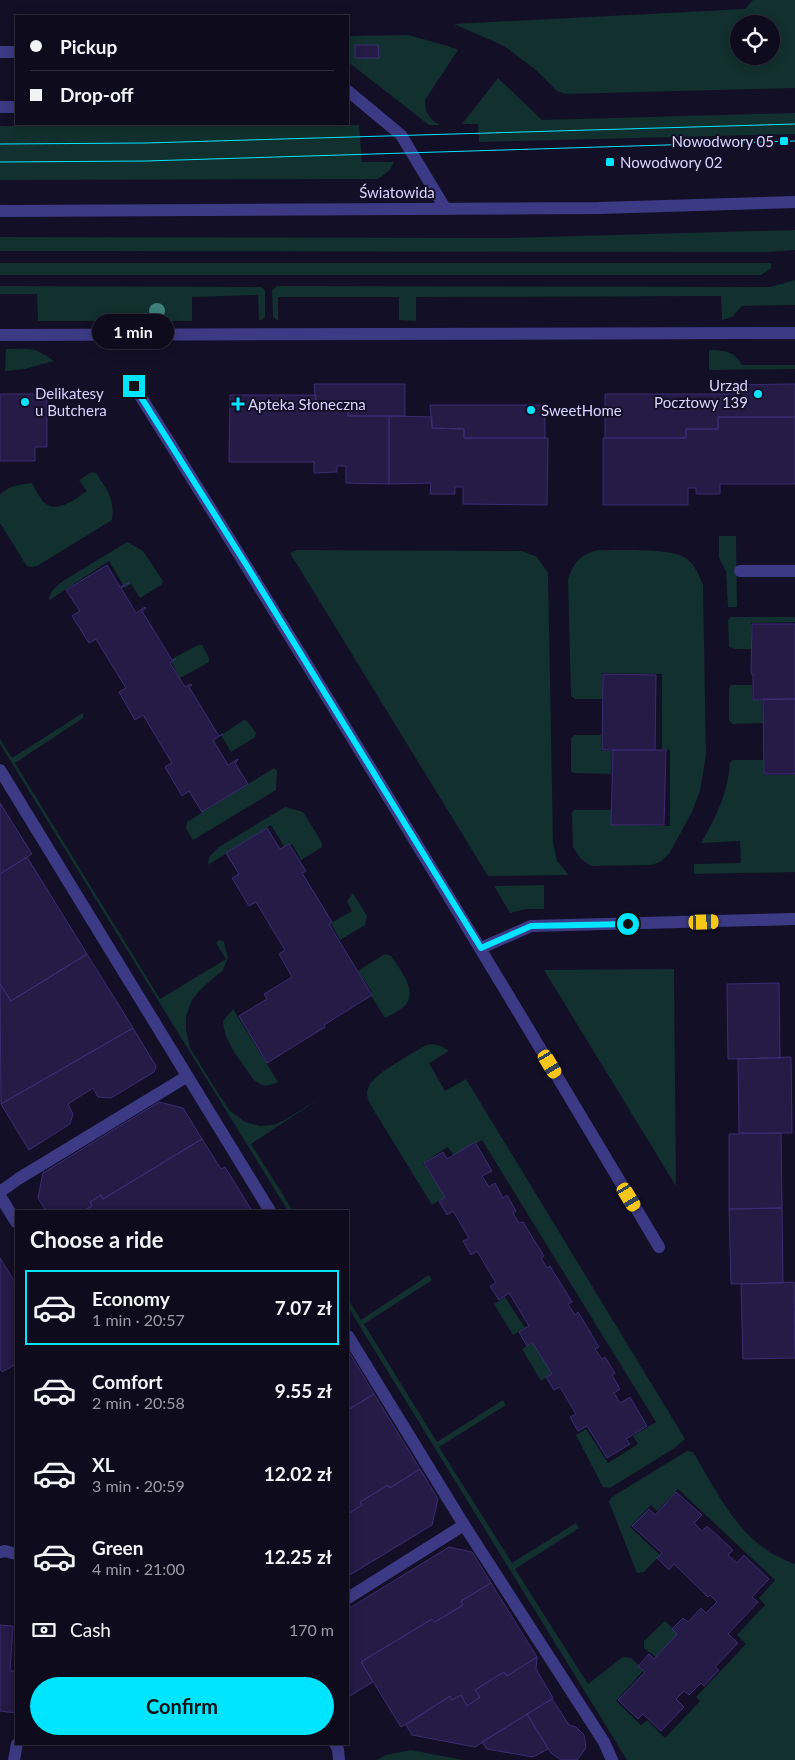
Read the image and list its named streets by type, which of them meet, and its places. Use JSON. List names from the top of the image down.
{
  "streets": {
    "street": ["Światowida"]
  },
  "places": {
    "transit": ["Nowodwory 05", "Nowodwory 02"],
    "other": ["Urząd Pocztowy 139", "Delikatesy u Butchera", "SweetHome"],
    "health": ["Apteka Słoneczna"]
  },
  "page": {
    "banner": ["Pickup", "Drop-off"],
    "bubble": "1 min",
    "heading": "Choose a ride",
    "list": [
      {
        "name": "Economy",
        "note": "1 min · 20:57",
        "value": "7.07 zł"
      },
      {
        "name": "Comfort",
        "note": "2 min · 20:58",
        "value": "9.55 zł"
      },
      {
        "name": "XL",
        "note": "3 min · 20:59",
        "value": "12.02 zł"
      },
      {
        "name": "Green",
        "note": "4 min · 21:00",
        "value": "12.25 zł"
      }
    ],
    "pay": ["Cash", "170 m"],
    "buttons": "Confirm"
  }
}
